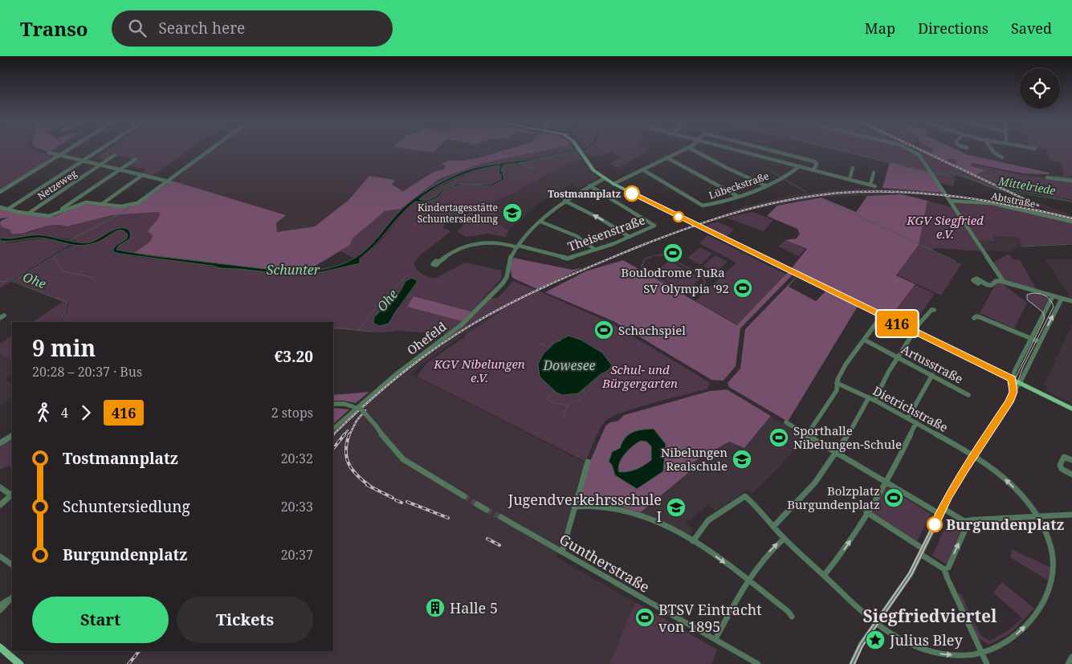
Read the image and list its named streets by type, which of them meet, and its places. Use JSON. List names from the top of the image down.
{
  "streets": {
    "street": [
      "Netzeweg",
      "Lübeckstraße",
      "Abtstraße",
      "Theisenstraße",
      "Ohefeld",
      "Artusstraße",
      "Dietrichstraße",
      "Guntherstraße"
    ]
  },
  "crossings": [
    ["Theisenstraße", "Ohefeld"]
  ],
  "districts": ["Siegfriedviertel"],
  "water": [
    "Mittelriede",
    "Schunter",
    "Ohe",
    "Dowesee"
  ],
  "parks": ["KGV Siegfried e.V.", "KGV Nibelungen e.V.", "Schul- und Bürgergarten"],
  "places": {
    "other": ["Tostmannplatz", "Burgundenplatz"],
    "school or university": ["Kindertagesstätte Schuntersiedlung", "Nibelungen Realschule", "Jugendverkehrsschule I"],
    "sports": [
      "Boulodrome TuRa",
      "SV Olympia '92",
      "Schachspiel",
      "Sporthalle Nibelungen-Schule",
      "Bolzplatz Burgundenplatz",
      "BTSV Eintracht von 1895"
    ],
    "building": ["Halle 5"],
    "place": ["Julius Bley"]
  },
  "lines": ["bus line 416"],
  "page": {
    "header": "Transo",
    "search": "Search here",
    "nav": ["Map", "Directions", "Saved"],
    "on_map": "416",
    "heading": ["9 min", "20:28 – 20:37 · Bus", "€3.20"],
    "legs": ["4", "416", "2 stops"],
    "list": [
      {
        "name": "Tostmannplatz",
        "value": "20:32"
      },
      {
        "name": "Schuntersiedlung",
        "value": "20:33"
      },
      {
        "name": "Burgundenplatz",
        "value": "20:37"
      }
    ],
    "buttons": ["Start", "Tickets"]
  }
}
